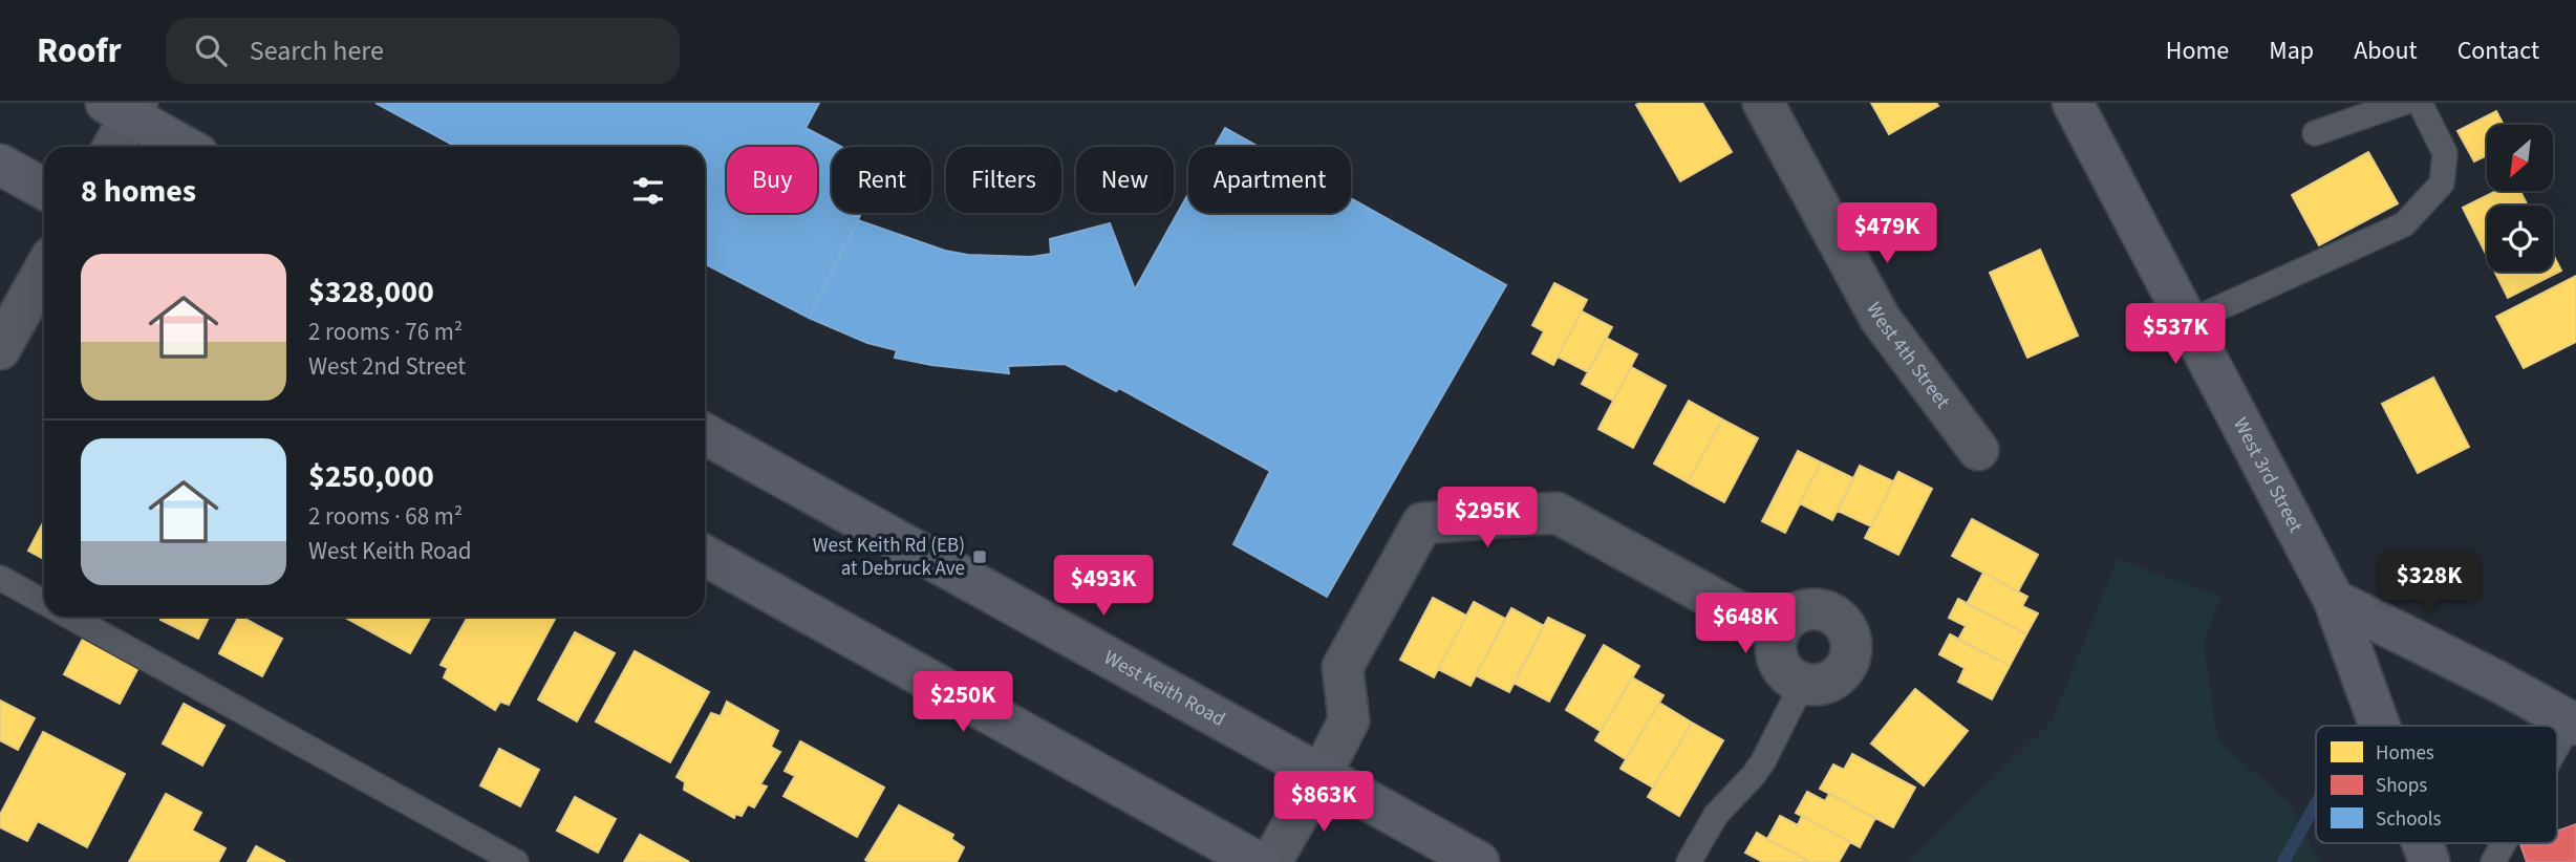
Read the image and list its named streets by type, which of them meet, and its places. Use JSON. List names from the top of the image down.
{
  "streets": {
    "main road": ["West 3rd Street", "West Keith Road"],
    "street": ["West 4th Street"]
  },
  "places": {
    "transit": ["West Keith Rd (EB) at Debruck Ave"]
  },
  "legend": ["Homes", "Shops", "Schools"],
  "north": "bottom left",
  "page": {
    "header": "Roofr",
    "search": "Search here",
    "nav": [
      "Home",
      "Map",
      "About",
      "Contact"
    ],
    "chip": [
      "Buy",
      "Rent",
      "Filters",
      "New",
      "Apartment"
    ],
    "heading": "8 homes",
    "price": [
      "$479K",
      "$537K",
      "$295K",
      "$328K",
      "$493K",
      "$648K",
      "$250K",
      "$863K"
    ],
    "list": [
      {
        "name": "$328,000",
        "note": "2 rooms · 76 m² · West 2nd Street"
      },
      {
        "name": "$250,000",
        "note": "2 rooms · 68 m² · West Keith Road"
      }
    ]
  }
}
